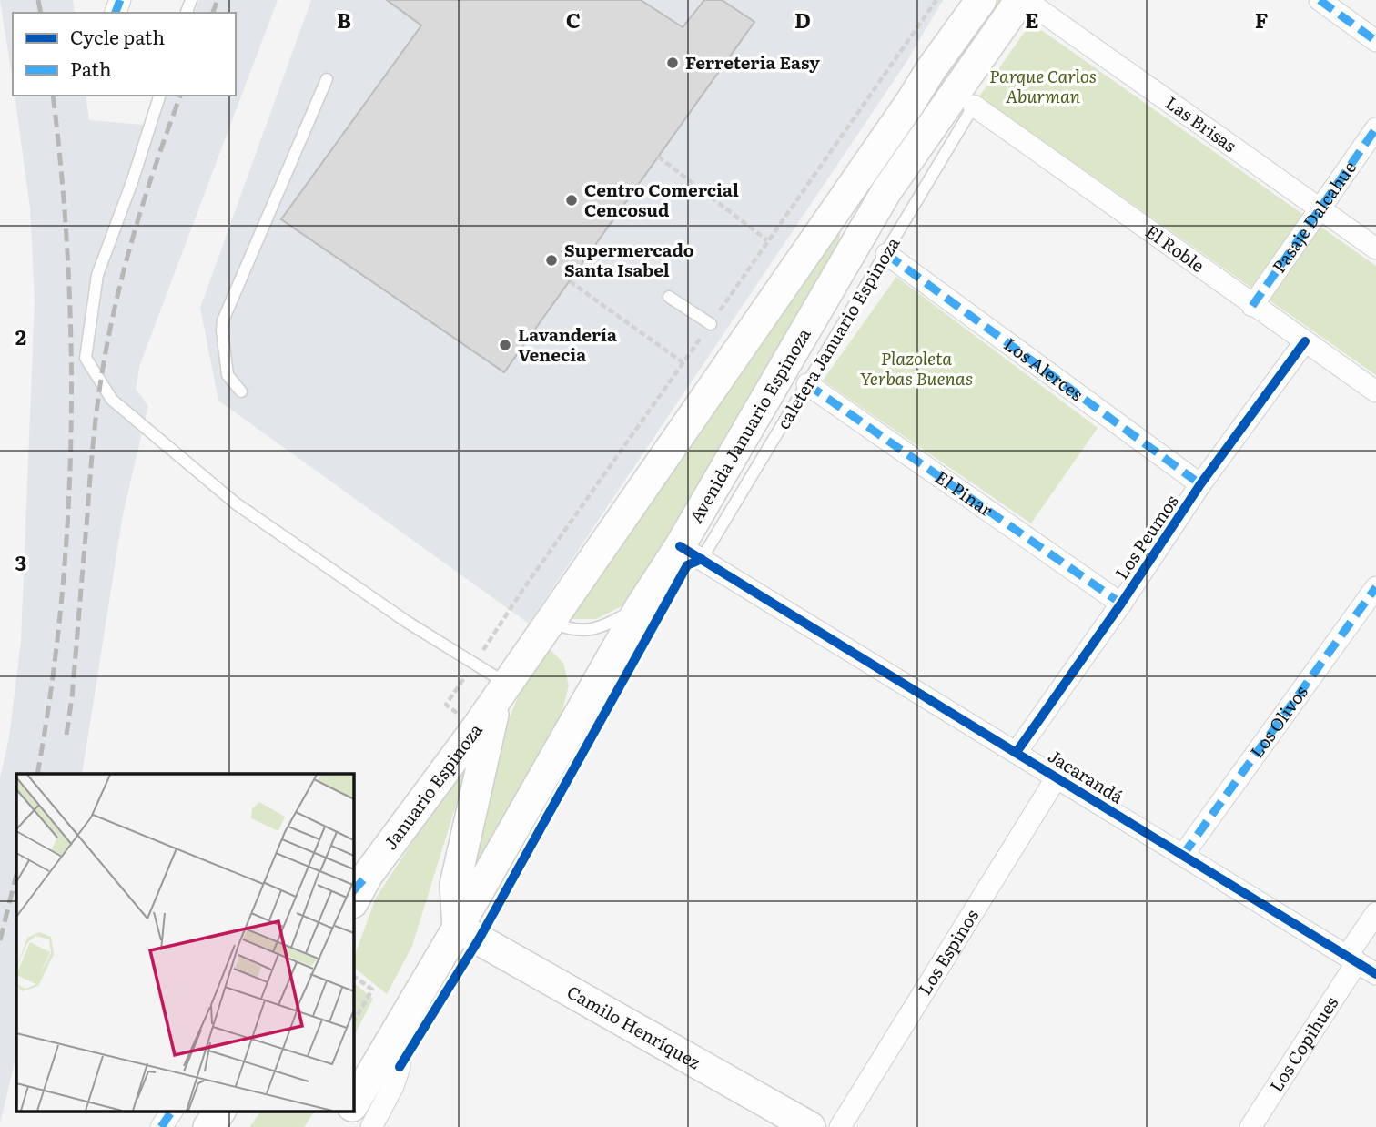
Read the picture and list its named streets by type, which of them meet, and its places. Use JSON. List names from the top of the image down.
{
  "streets": {
    "main road": ["Avenida Januario Espinoza", "Januario Espinoza", "Camilo Henríquez"],
    "street": [
      "Las Brisas",
      "Pasaje Dalcahue",
      "El Roble",
      "Los Alerces",
      "El Pinar",
      "Los Peumos",
      "Los Olivos",
      "Jacarandá",
      "Los Espinos",
      "Los Copihues"
    ],
    "lane": ["caletera Januario Espinoza"]
  },
  "crossings": [
    ["Las Brisas", "Pasaje Dalcahue"],
    ["Las Brisas", "Avenida Januario Espinoza"],
    ["Pasaje Dalcahue", "El Roble"],
    ["El Roble", "caletera Januario Espinoza"],
    ["El Roble", "Los Peumos"],
    ["caletera Januario Espinoza", "Los Alerces"],
    ["caletera Januario Espinoza", "Avenida Januario Espinoza"],
    ["caletera Januario Espinoza", "El Pinar"],
    ["caletera Januario Espinoza", "Jacarandá"],
    ["Los Alerces", "Los Peumos"],
    ["Avenida Januario Espinoza", "Jacarandá"],
    ["Avenida Januario Espinoza", "Camilo Henríquez"],
    ["El Pinar", "Los Peumos"],
    ["Los Peumos", "Jacarandá"],
    ["Los Olivos", "Jacarandá"],
    ["Jacarandá", "Los Espinos"],
    ["Jacarandá", "Los Copihues"]
  ],
  "parks": ["Parque Carlos Aburman", "Plazoleta Yerbas Buenas"],
  "places": [
    "Ferreteria Easy",
    "Centro Comercial Cencosud",
    "Supermercado Santa Isabel",
    "Lavandería Venecia"
  ],
  "legend": ["Cycle path", "Path"],
  "grid": {
    "columns": [
      "B",
      "C",
      "D",
      "E",
      "F"
    ],
    "rows": ["2", "3"]
  }
}
